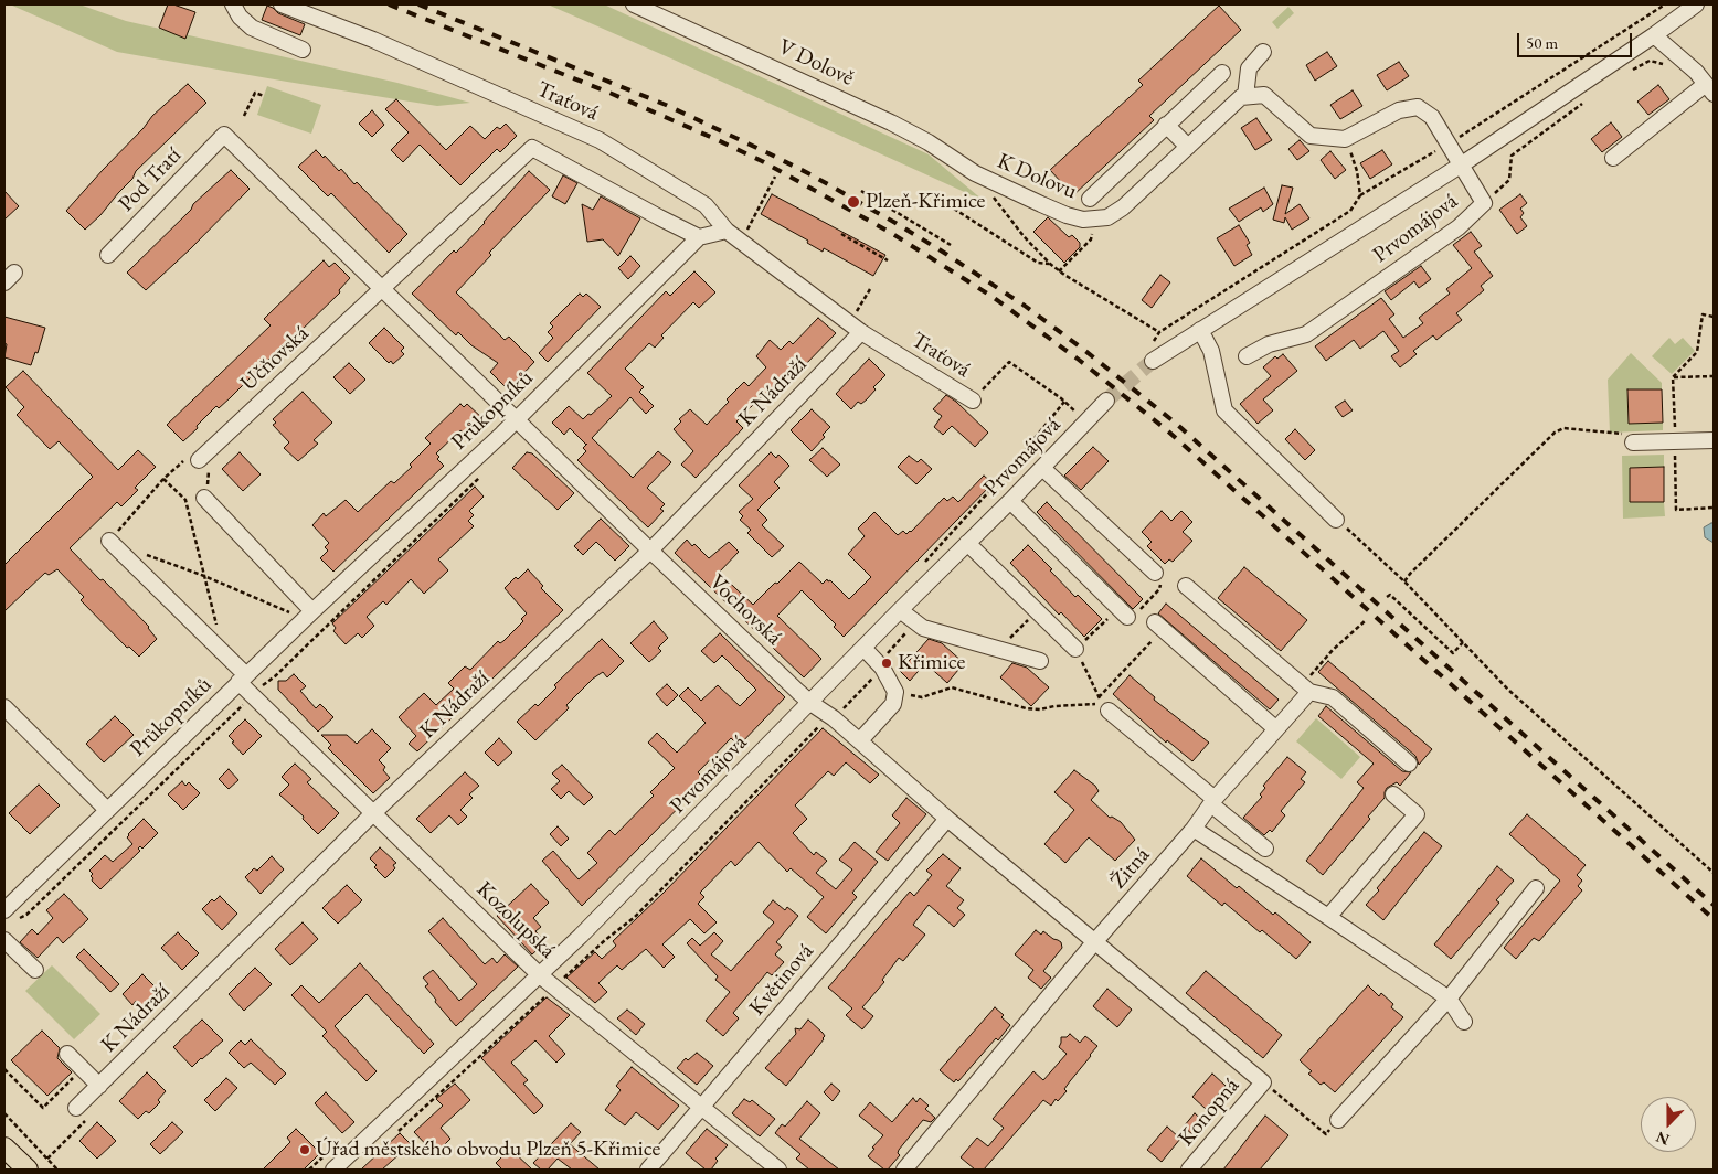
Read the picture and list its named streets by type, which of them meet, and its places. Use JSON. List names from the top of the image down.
{
  "streets": {
    "street": [
      "V Dolově",
      "Traťová",
      "K Dolovu",
      "Pod Tratí",
      "Prvomájová",
      "Učňovská",
      "K Nádraží",
      "Průkopníků",
      "Vochovská",
      "Žitná",
      "Kozolupská",
      "Květinová",
      "Konopná"
    ]
  },
  "crossings": [
    ["V Dolově", "K Dolovu"],
    ["Traťová", "K Nádraží"],
    ["Pod Tratí", "Učňovská"],
    ["Pod Tratí", "Vochovská"],
    ["Prvomájová", "Vochovská"],
    ["Prvomájová", "Kozolupská"],
    ["Učňovská", "Průkopníků"],
    ["Učňovská", "Vochovská"],
    ["K Nádraží", "Vochovská"],
    ["K Nádraží", "Kozolupská"],
    ["Průkopníků", "Vochovská"],
    ["Průkopníků", "Kozolupská"],
    ["Vochovská", "Žitná"],
    ["Vochovská", "Květinová"],
    ["Vochovská", "Konopná"],
    ["Kozolupská", "Květinová"]
  ],
  "places": ["Plzeň-Křimice", "Křimice", "Úřad městského obvodu Plzeň 5-Křimice"],
  "scale_bar": "50 m",
  "north": "bottom"
}
